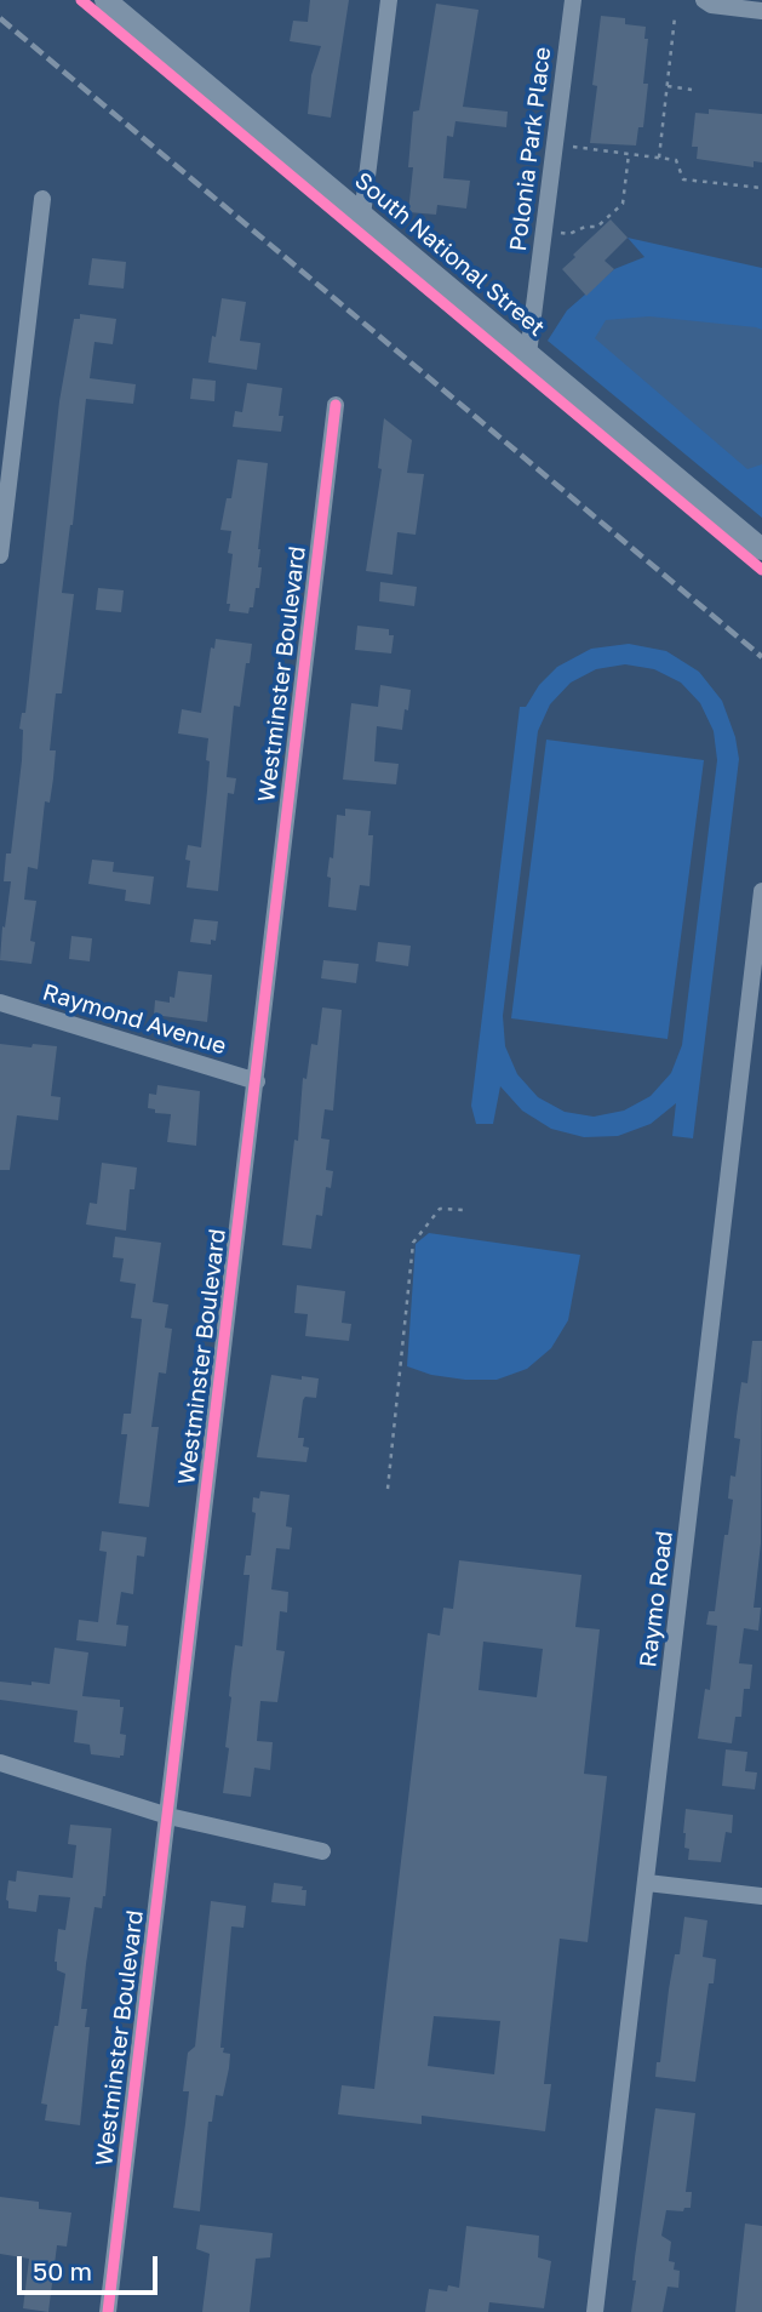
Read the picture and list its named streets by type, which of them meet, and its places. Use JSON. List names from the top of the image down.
{
  "streets": {
    "street": [
      "Polonia Park Place",
      "South National Street",
      "Westminster Boulevard",
      "Raymond Avenue",
      "Raymo Road"
    ]
  },
  "crossings": [
    ["Polonia Park Place", "South National Street"],
    ["Westminster Boulevard", "Raymond Avenue"]
  ],
  "scale_bar": "50 m"
}
